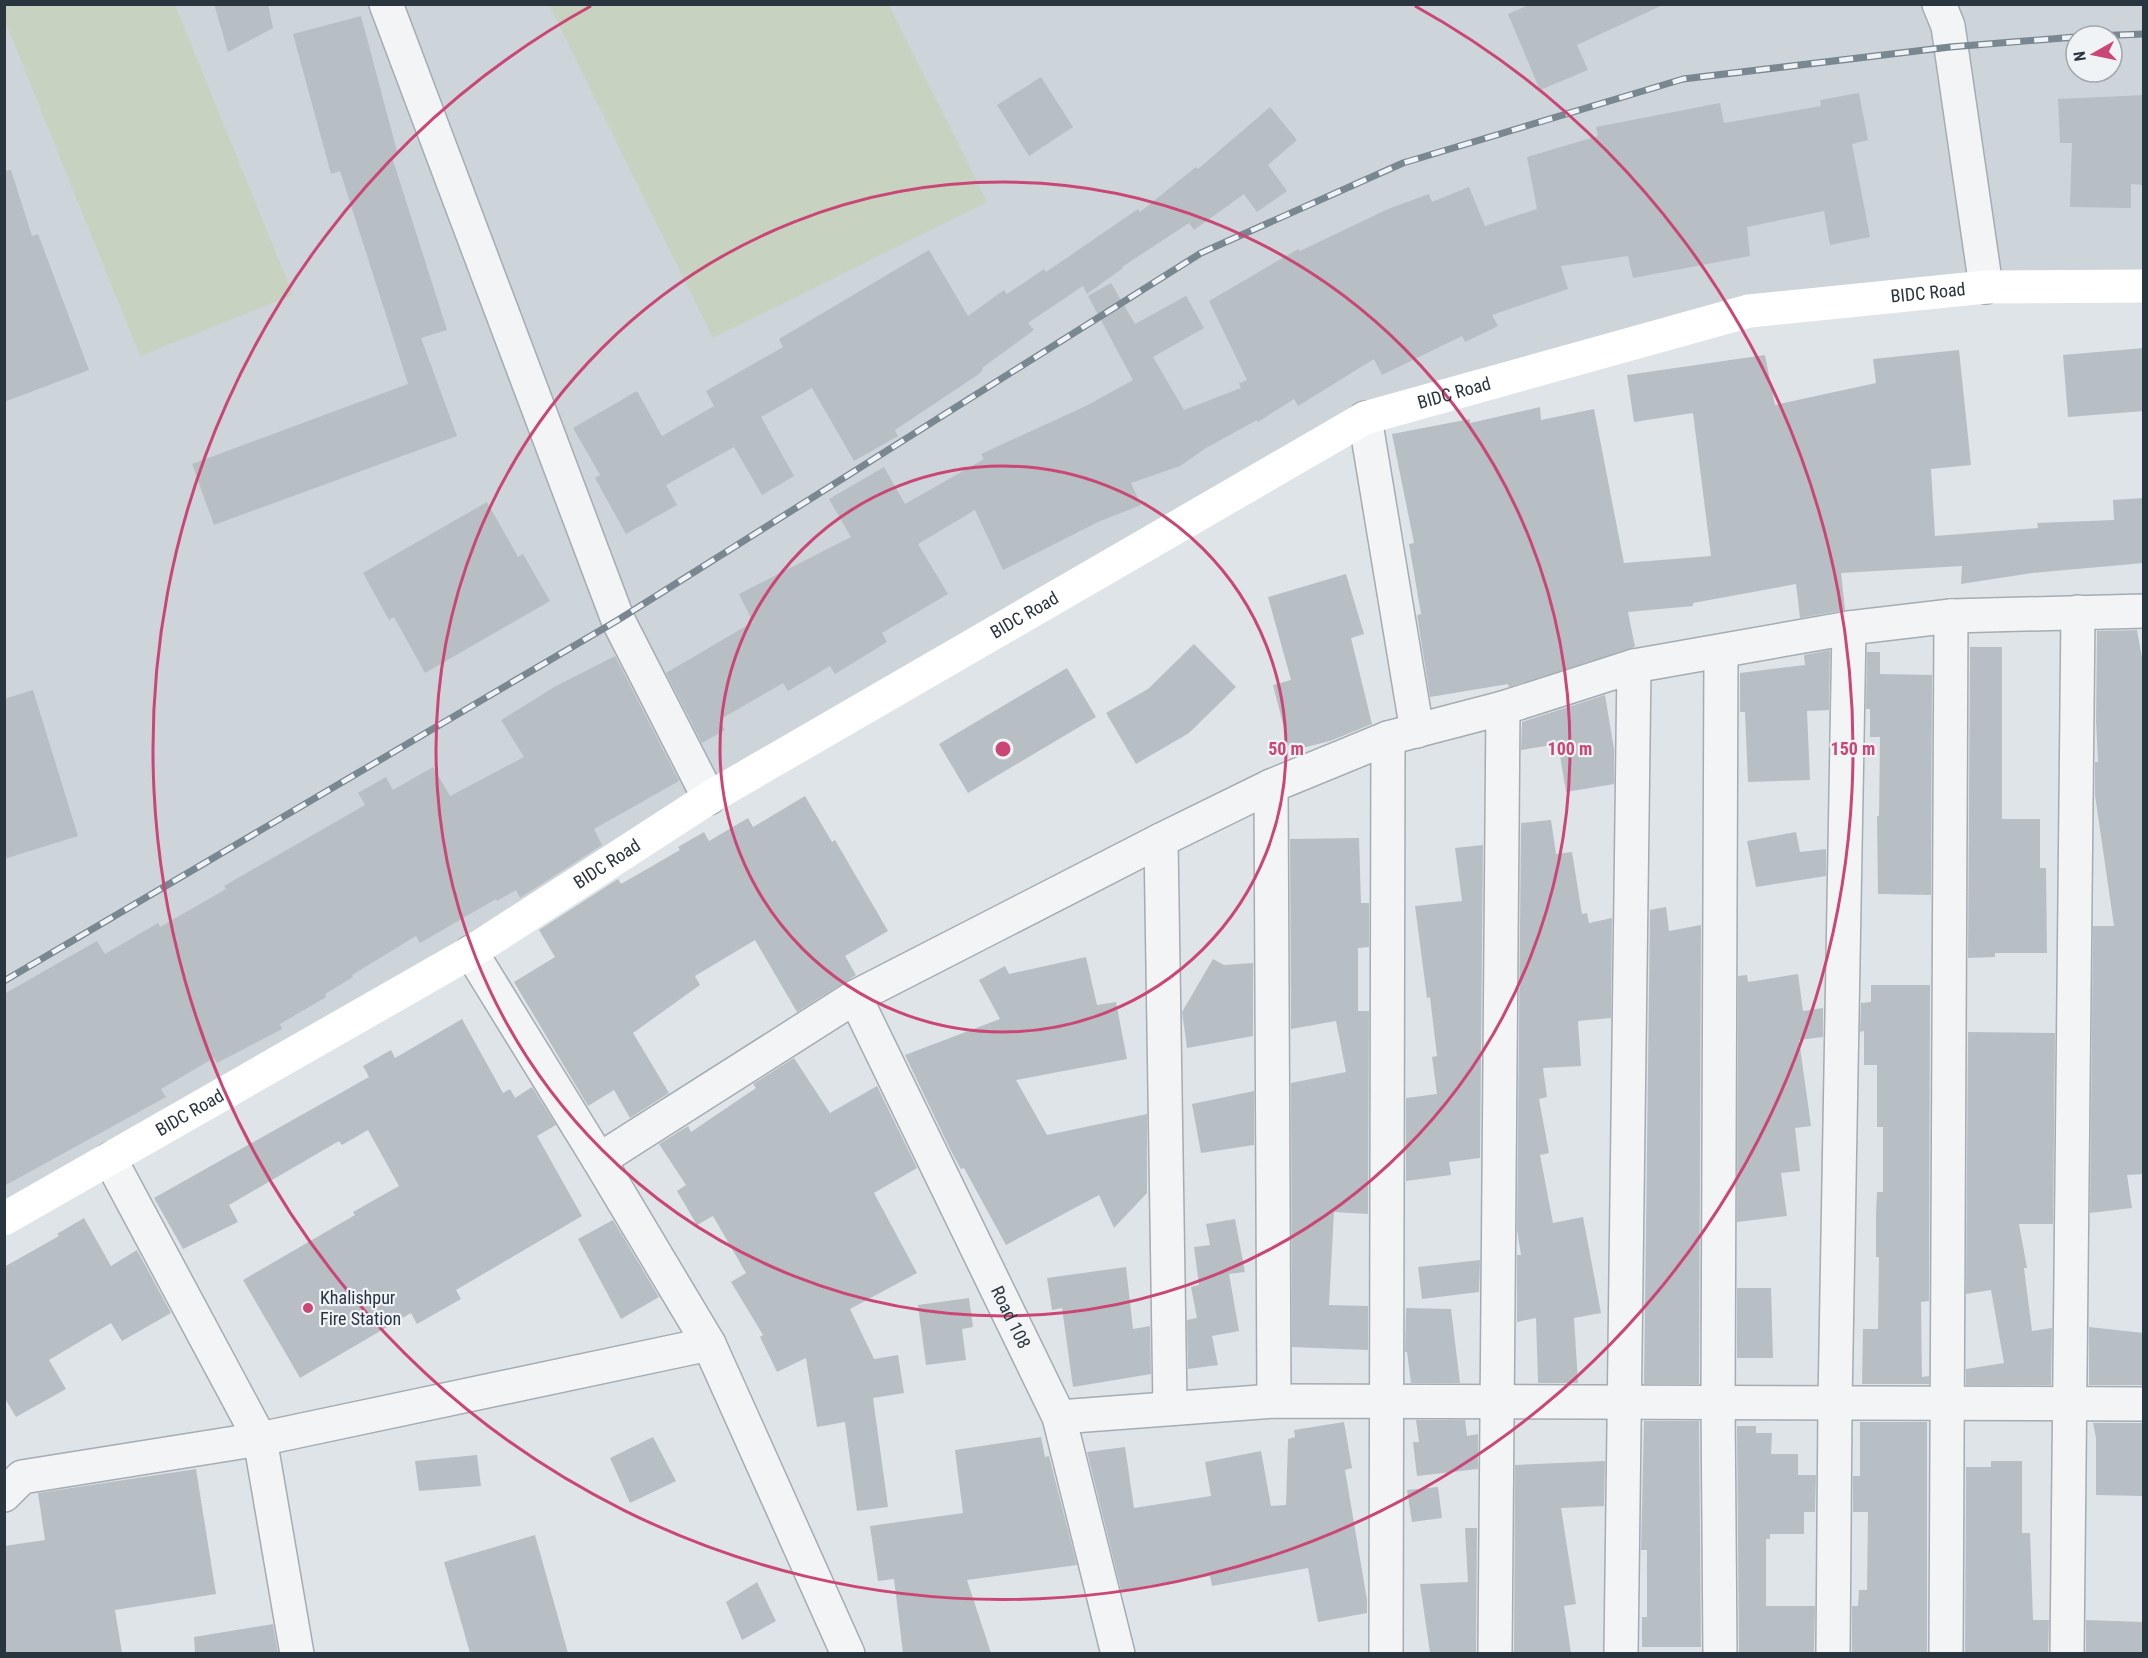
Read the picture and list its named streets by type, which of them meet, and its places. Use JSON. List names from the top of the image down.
{
  "streets": {
    "main road": ["BIDC Road"],
    "street": ["Road 108"]
  },
  "places": ["Khalishpur Fire Station"],
  "north": "left",
  "rings": ["50 m", "100 m", "150 m"]
}
